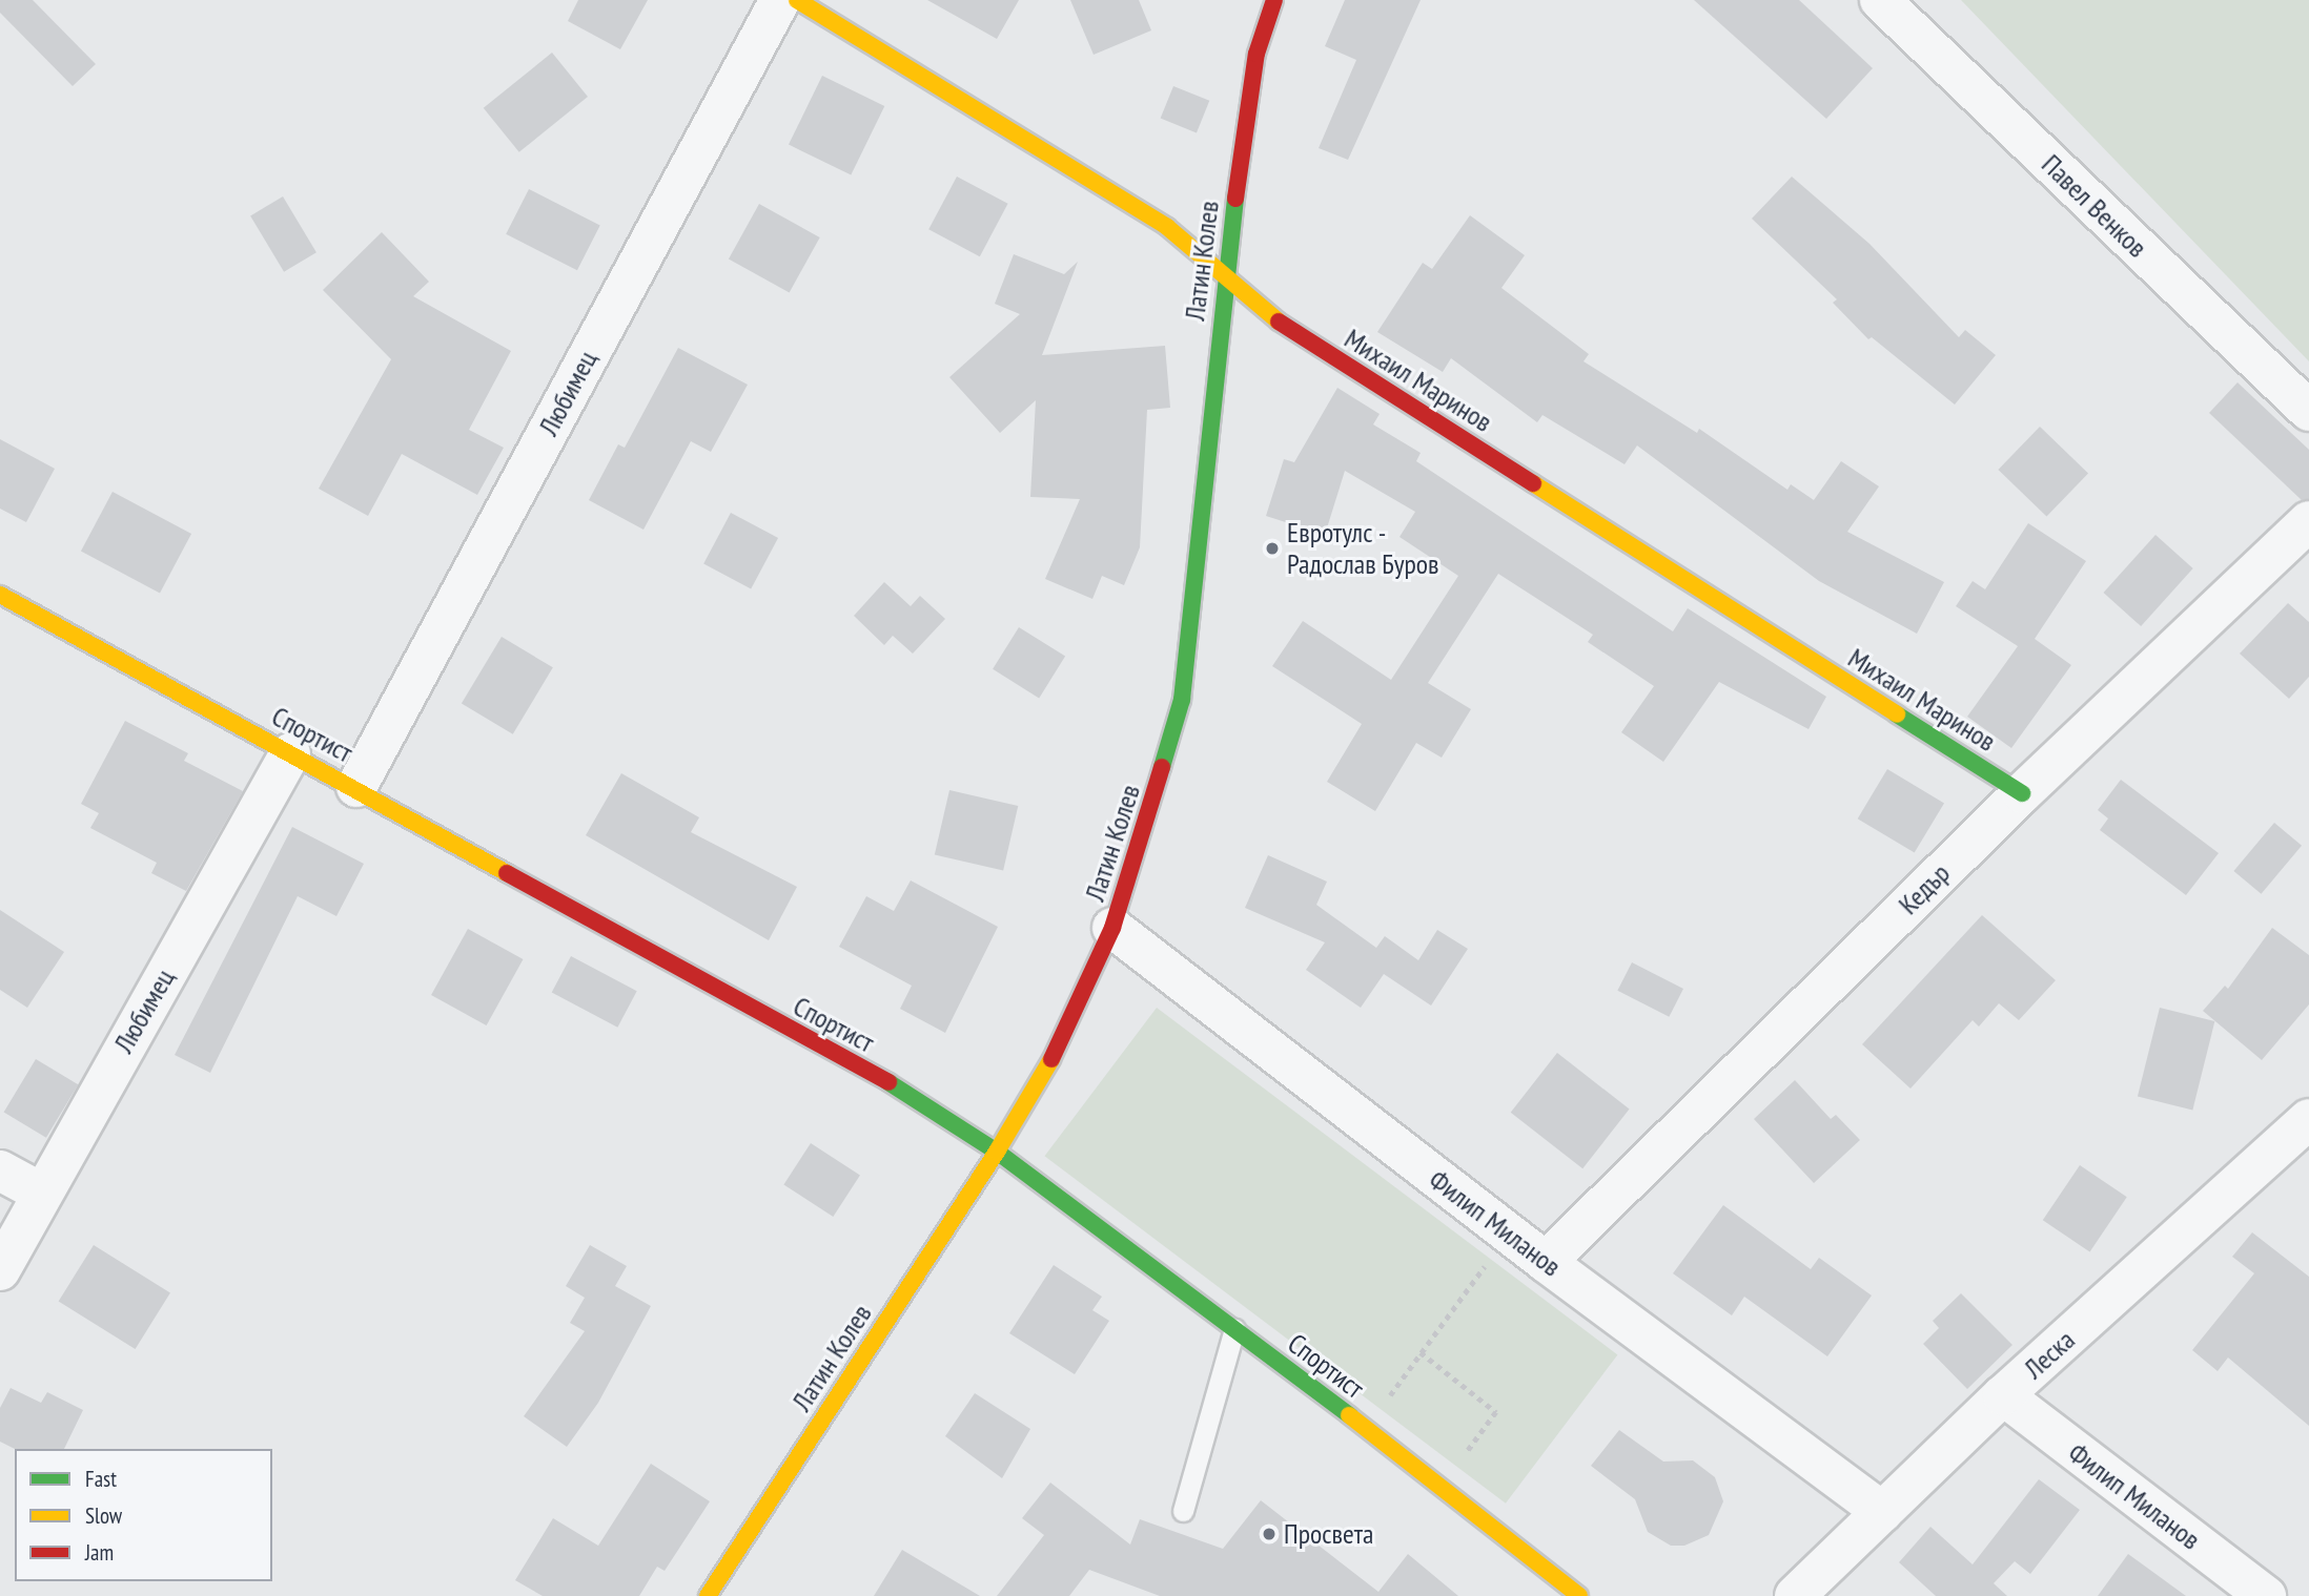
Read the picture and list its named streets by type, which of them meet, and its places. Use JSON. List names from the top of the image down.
{
  "streets": {
    "street": [
      "Павел Венков",
      "Латин Колев",
      "Михаил Маринов",
      "Любимец",
      "Спортист",
      "Кедър",
      "Филип Миланов",
      "Леска"
    ]
  },
  "crossings": [
    ["Латин Колев", "Михаил Маринов"],
    ["Латин Колев", "Спортист"],
    ["Латин Колев", "Филип Миланов"],
    ["Михаил Маринов", "Кедър"],
    ["Любимец", "Спортист"],
    ["Кедър", "Филип Миланов"],
    ["Филип Миланов", "Леска"]
  ],
  "places": ["Евротулс - Радослав Буров", "Просвета"],
  "legend": ["Fast", "Slow", "Jam"]
}
